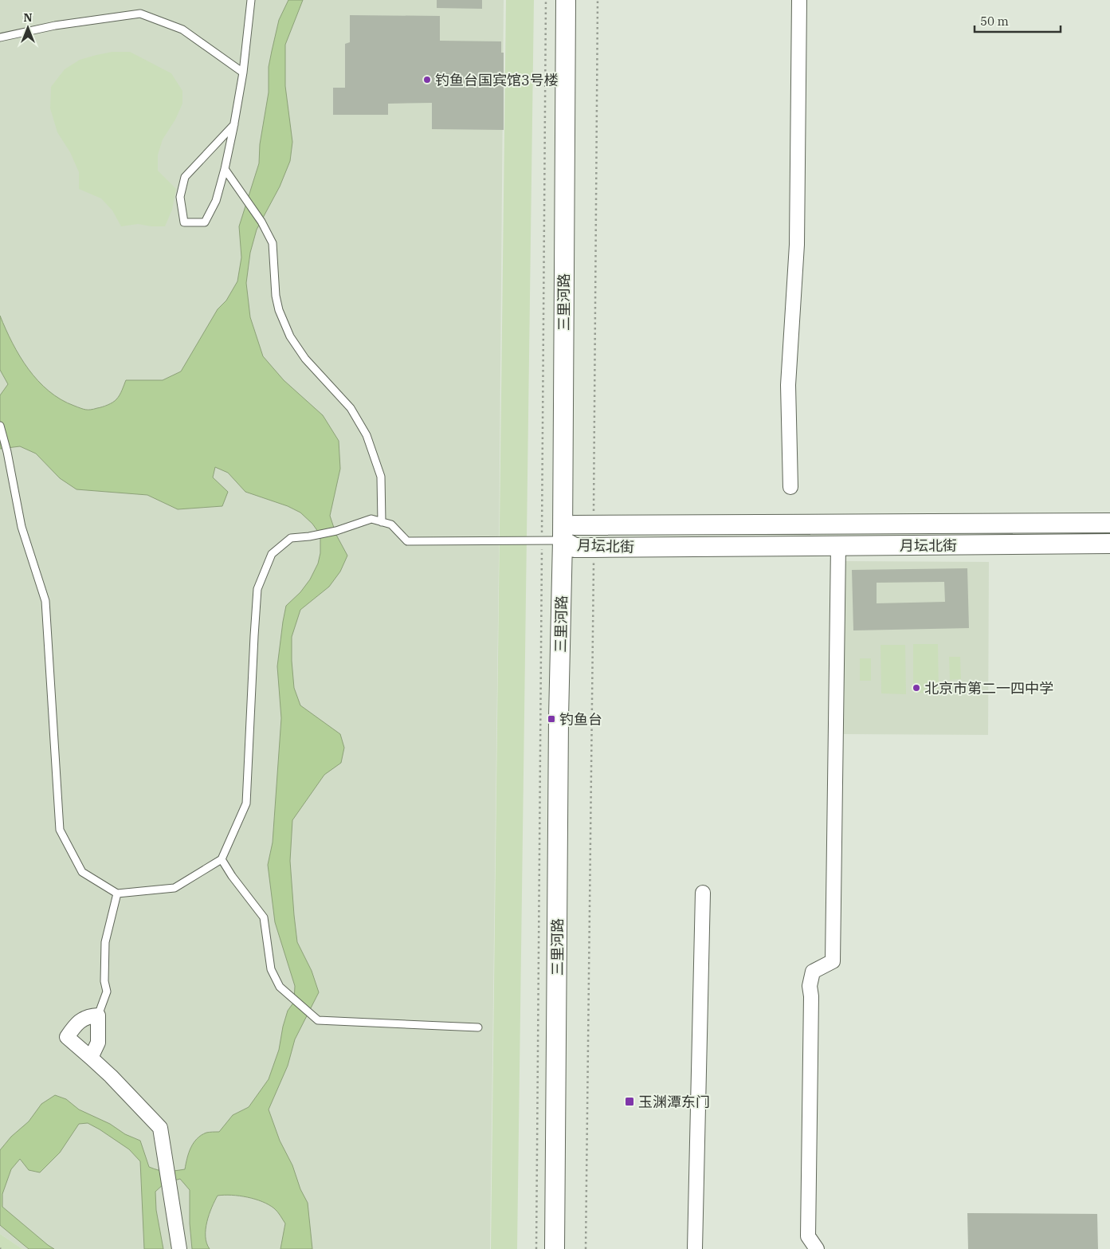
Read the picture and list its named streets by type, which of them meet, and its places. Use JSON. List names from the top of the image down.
{
  "streets": {
    "main road": ["三里河路", "月坛北街"]
  },
  "crossings": [
    ["三里河路", "月坛北街"]
  ],
  "places": {
    "other": ["钓鱼台国宾馆3号楼", "北京市第二一四中学"],
    "transit": ["钓鱼台", "玉渊潭东门"]
  },
  "scale_bar": "50 m",
  "north": "top"
}
